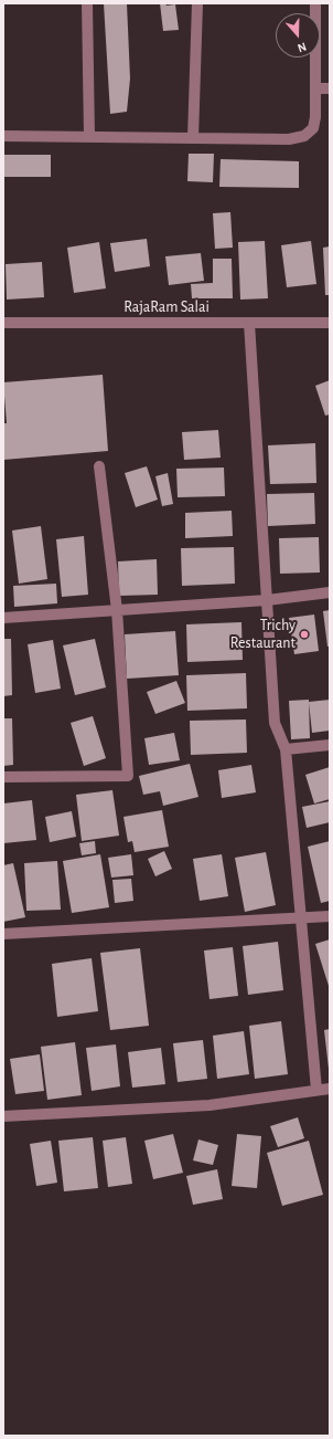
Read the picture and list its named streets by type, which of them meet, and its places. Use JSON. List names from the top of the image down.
{
  "streets": {
    "street": ["RajaRam Salai"]
  },
  "places": ["Trichy Restaurant"],
  "north": "bottom"
}
